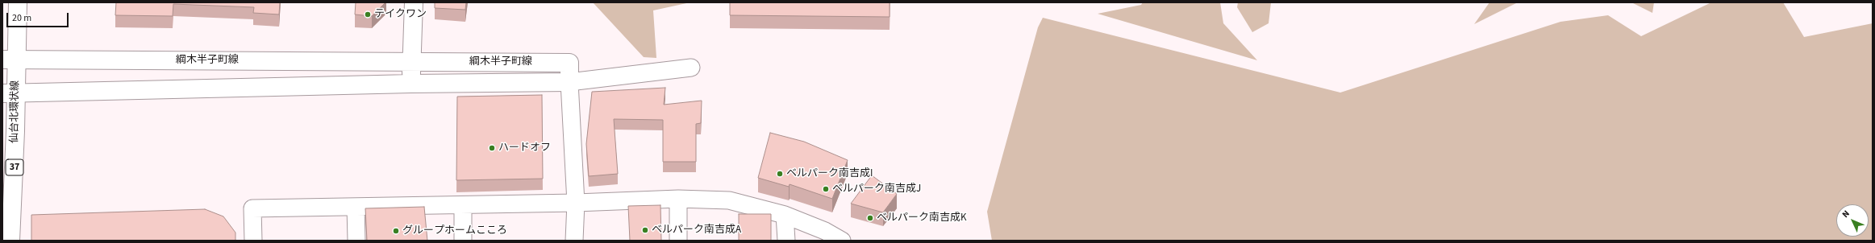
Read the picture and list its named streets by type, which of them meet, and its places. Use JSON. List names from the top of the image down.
{
  "streets": {
    "street": ["綱木半子町線", "仙台北環状線", "37"]
  },
  "crossings": [
    ["綱木半子町線", "仙台北環状線"]
  ],
  "places": [
    "テイクワン",
    "ハードオフ",
    "ベルパーク南吉成I",
    "ベルパーク南吉成J",
    "ベルパーク南吉成K",
    "ベルパーク南吉成A",
    "グループホームこころ"
  ],
  "scale_bar": "20 m",
  "north": "top left"
}
